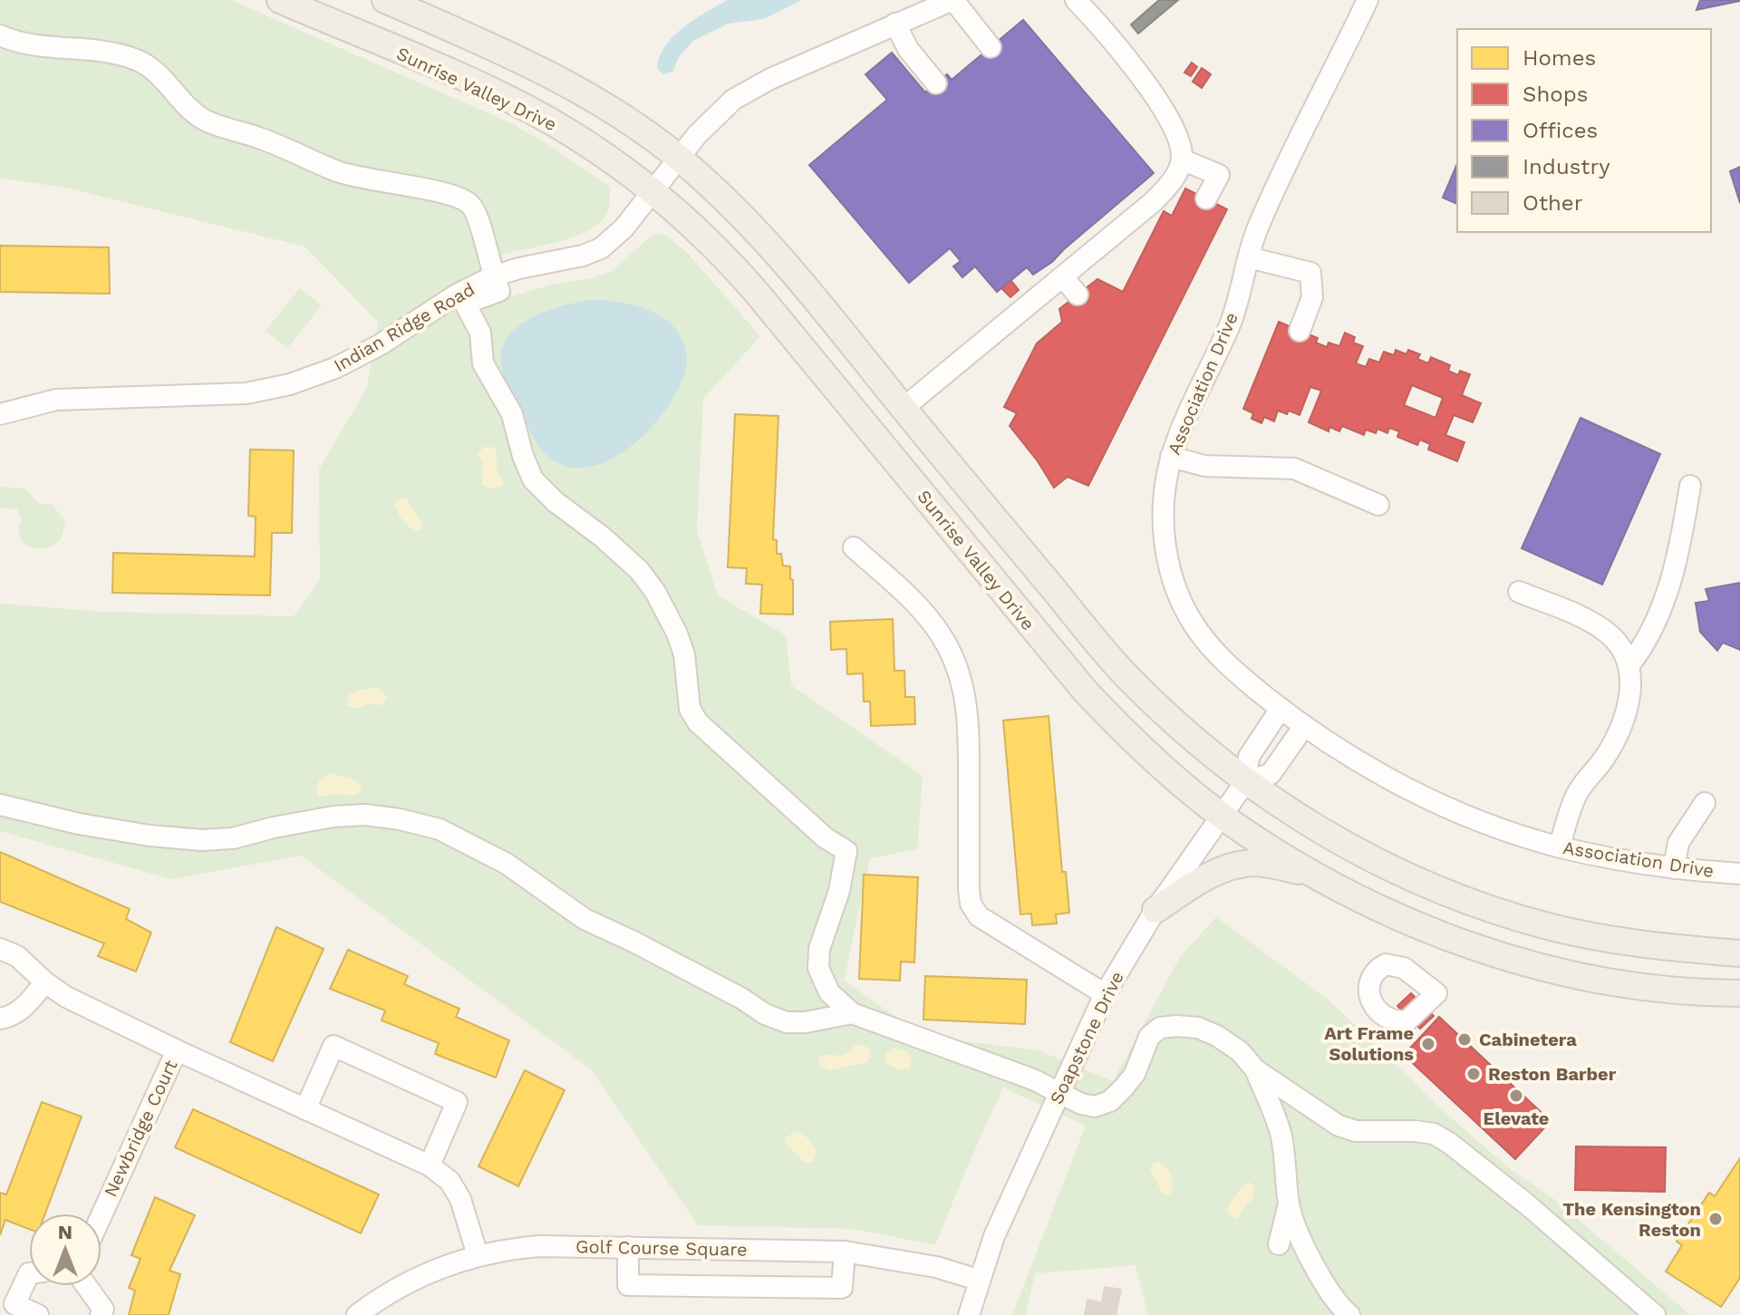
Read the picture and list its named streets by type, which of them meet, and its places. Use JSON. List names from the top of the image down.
{
  "streets": {
    "main road": ["Sunrise Valley Drive"],
    "street": [
      "Indian Ridge Road",
      "Association Drive",
      "Soapstone Drive",
      "Newbridge Court",
      "Golf Course Square"
    ]
  },
  "crossings": [
    ["Sunrise Valley Drive", "Indian Ridge Road"],
    ["Sunrise Valley Drive", "Soapstone Drive"],
    ["Soapstone Drive", "Golf Course Square"],
    ["Newbridge Court", "Golf Course Square"]
  ],
  "places": [
    "Cabinetera",
    "Art Frame Solutions",
    "Reston Barber",
    "Elevate",
    "The Kensington Reston"
  ],
  "legend": [
    "Homes",
    "Shops",
    "Offices",
    "Industry",
    "Other"
  ],
  "north": "top"
}
